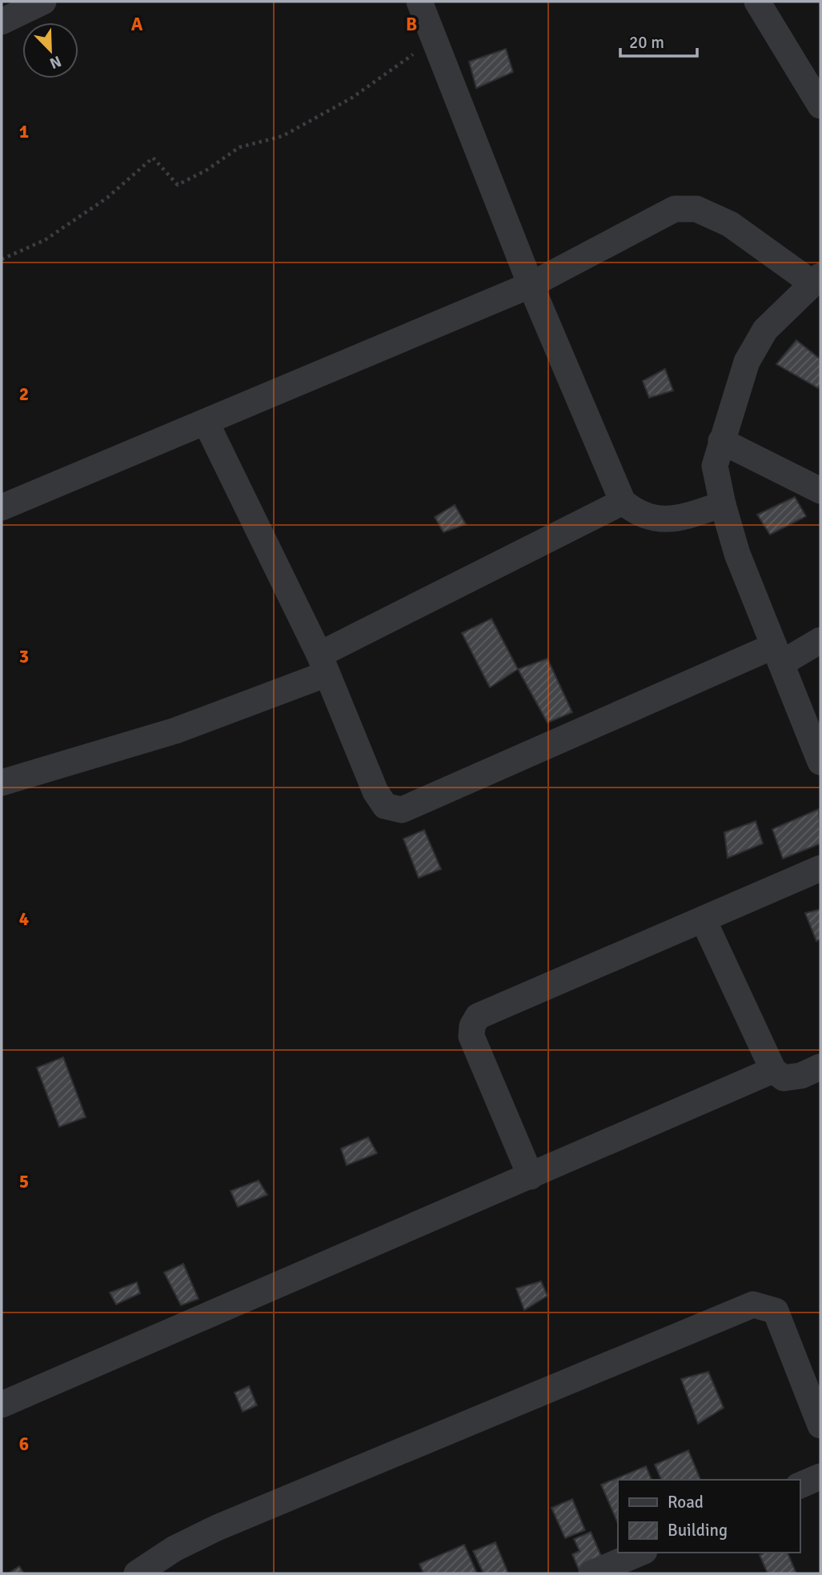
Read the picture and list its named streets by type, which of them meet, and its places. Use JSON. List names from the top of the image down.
{
  "legend": ["Road", "Building"],
  "scale_bar": "20 m",
  "north": "bottom right",
  "grid": {
    "columns": ["A", "B"],
    "rows": [
      "1",
      "2",
      "3",
      "4",
      "5",
      "6"
    ]
  }
}
